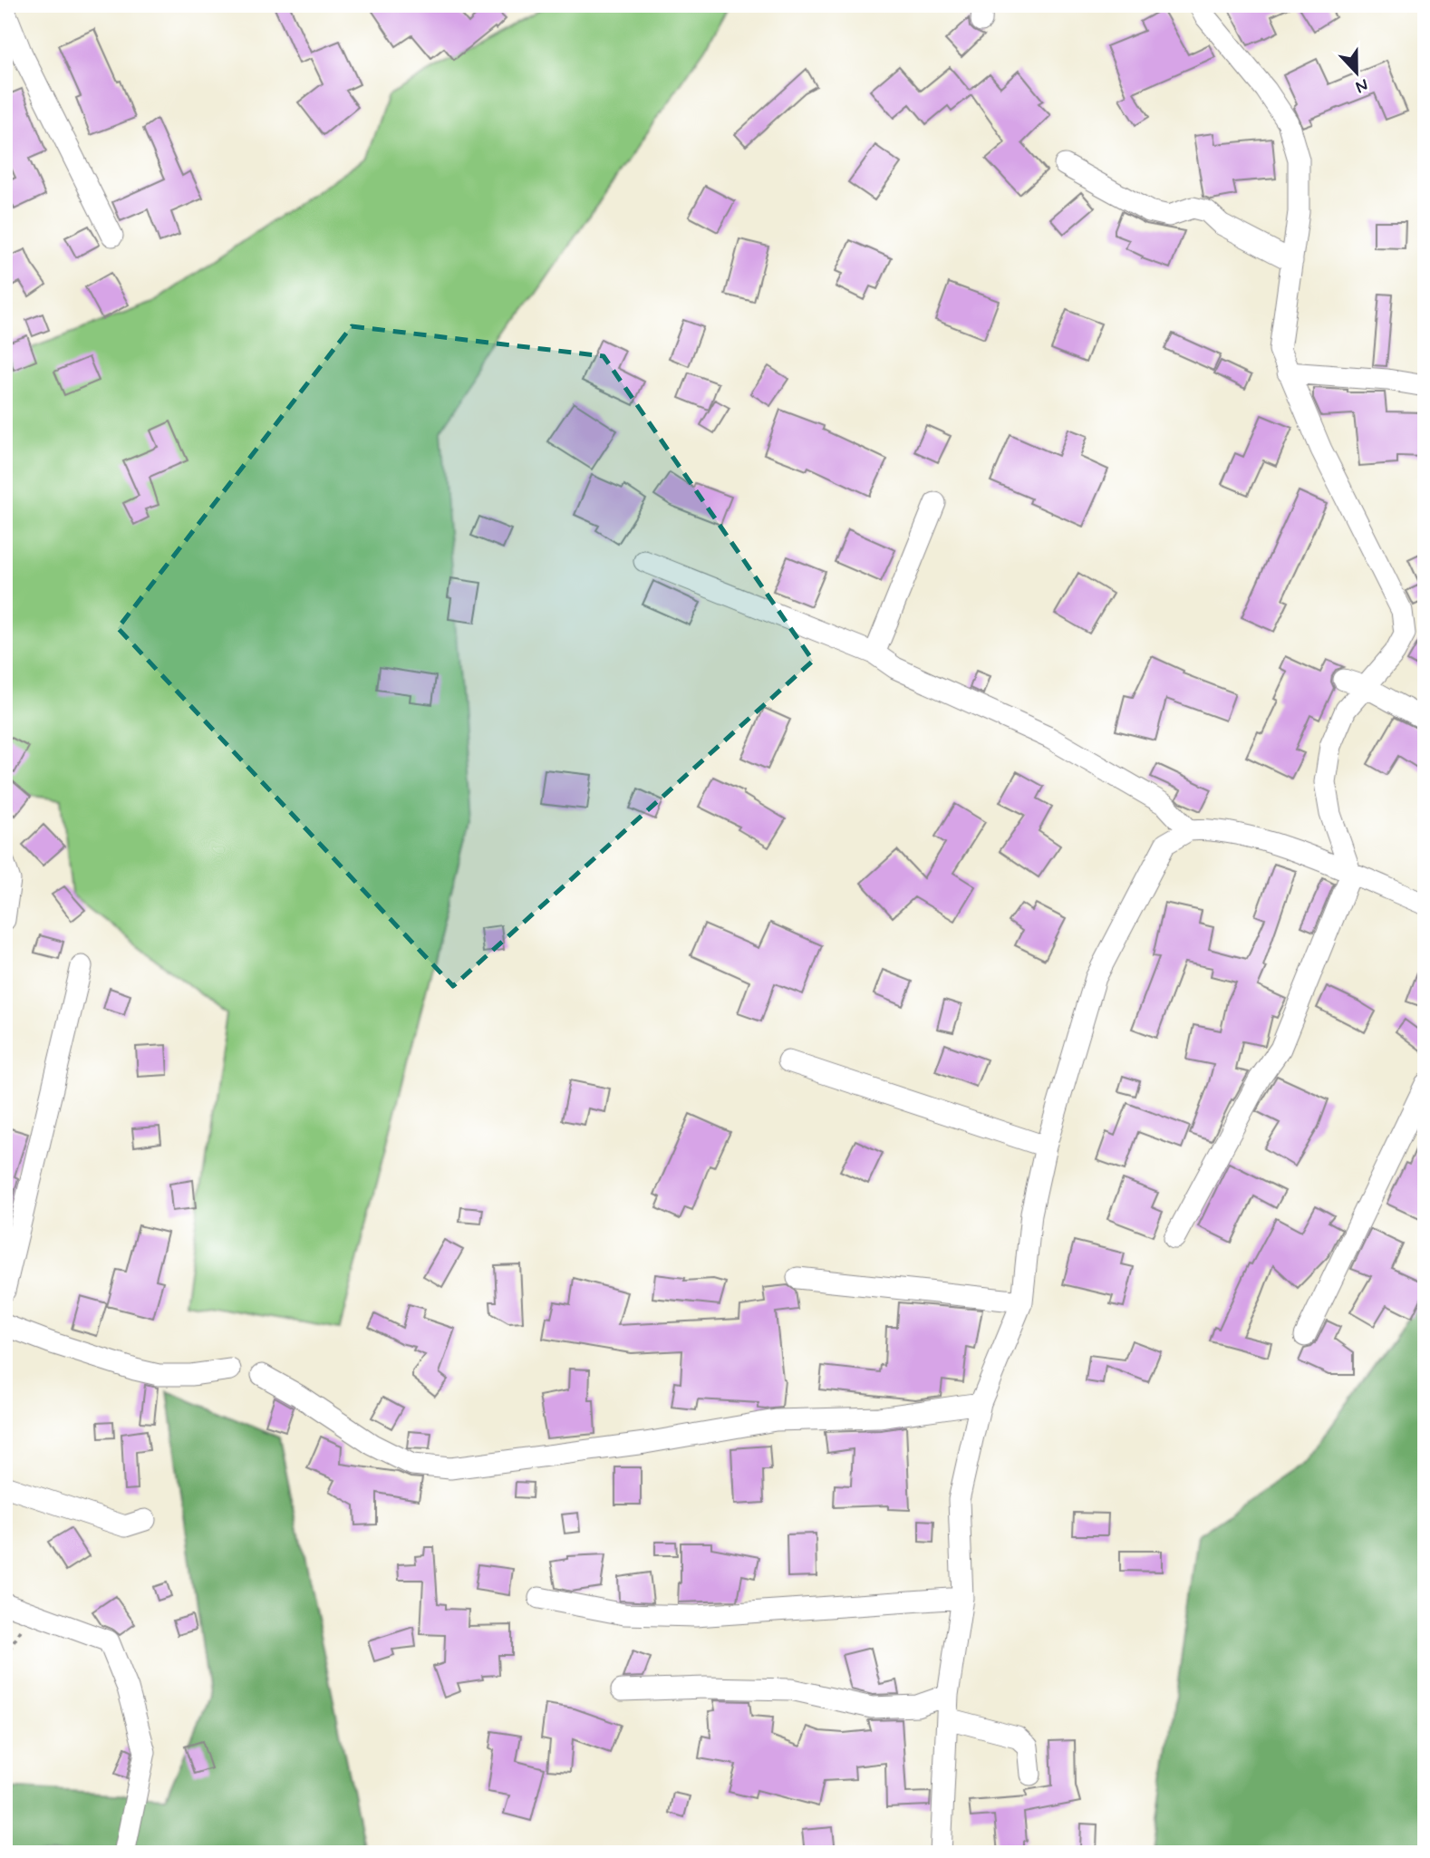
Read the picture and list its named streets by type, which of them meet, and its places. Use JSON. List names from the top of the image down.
{
  "north": "bottom"
}
